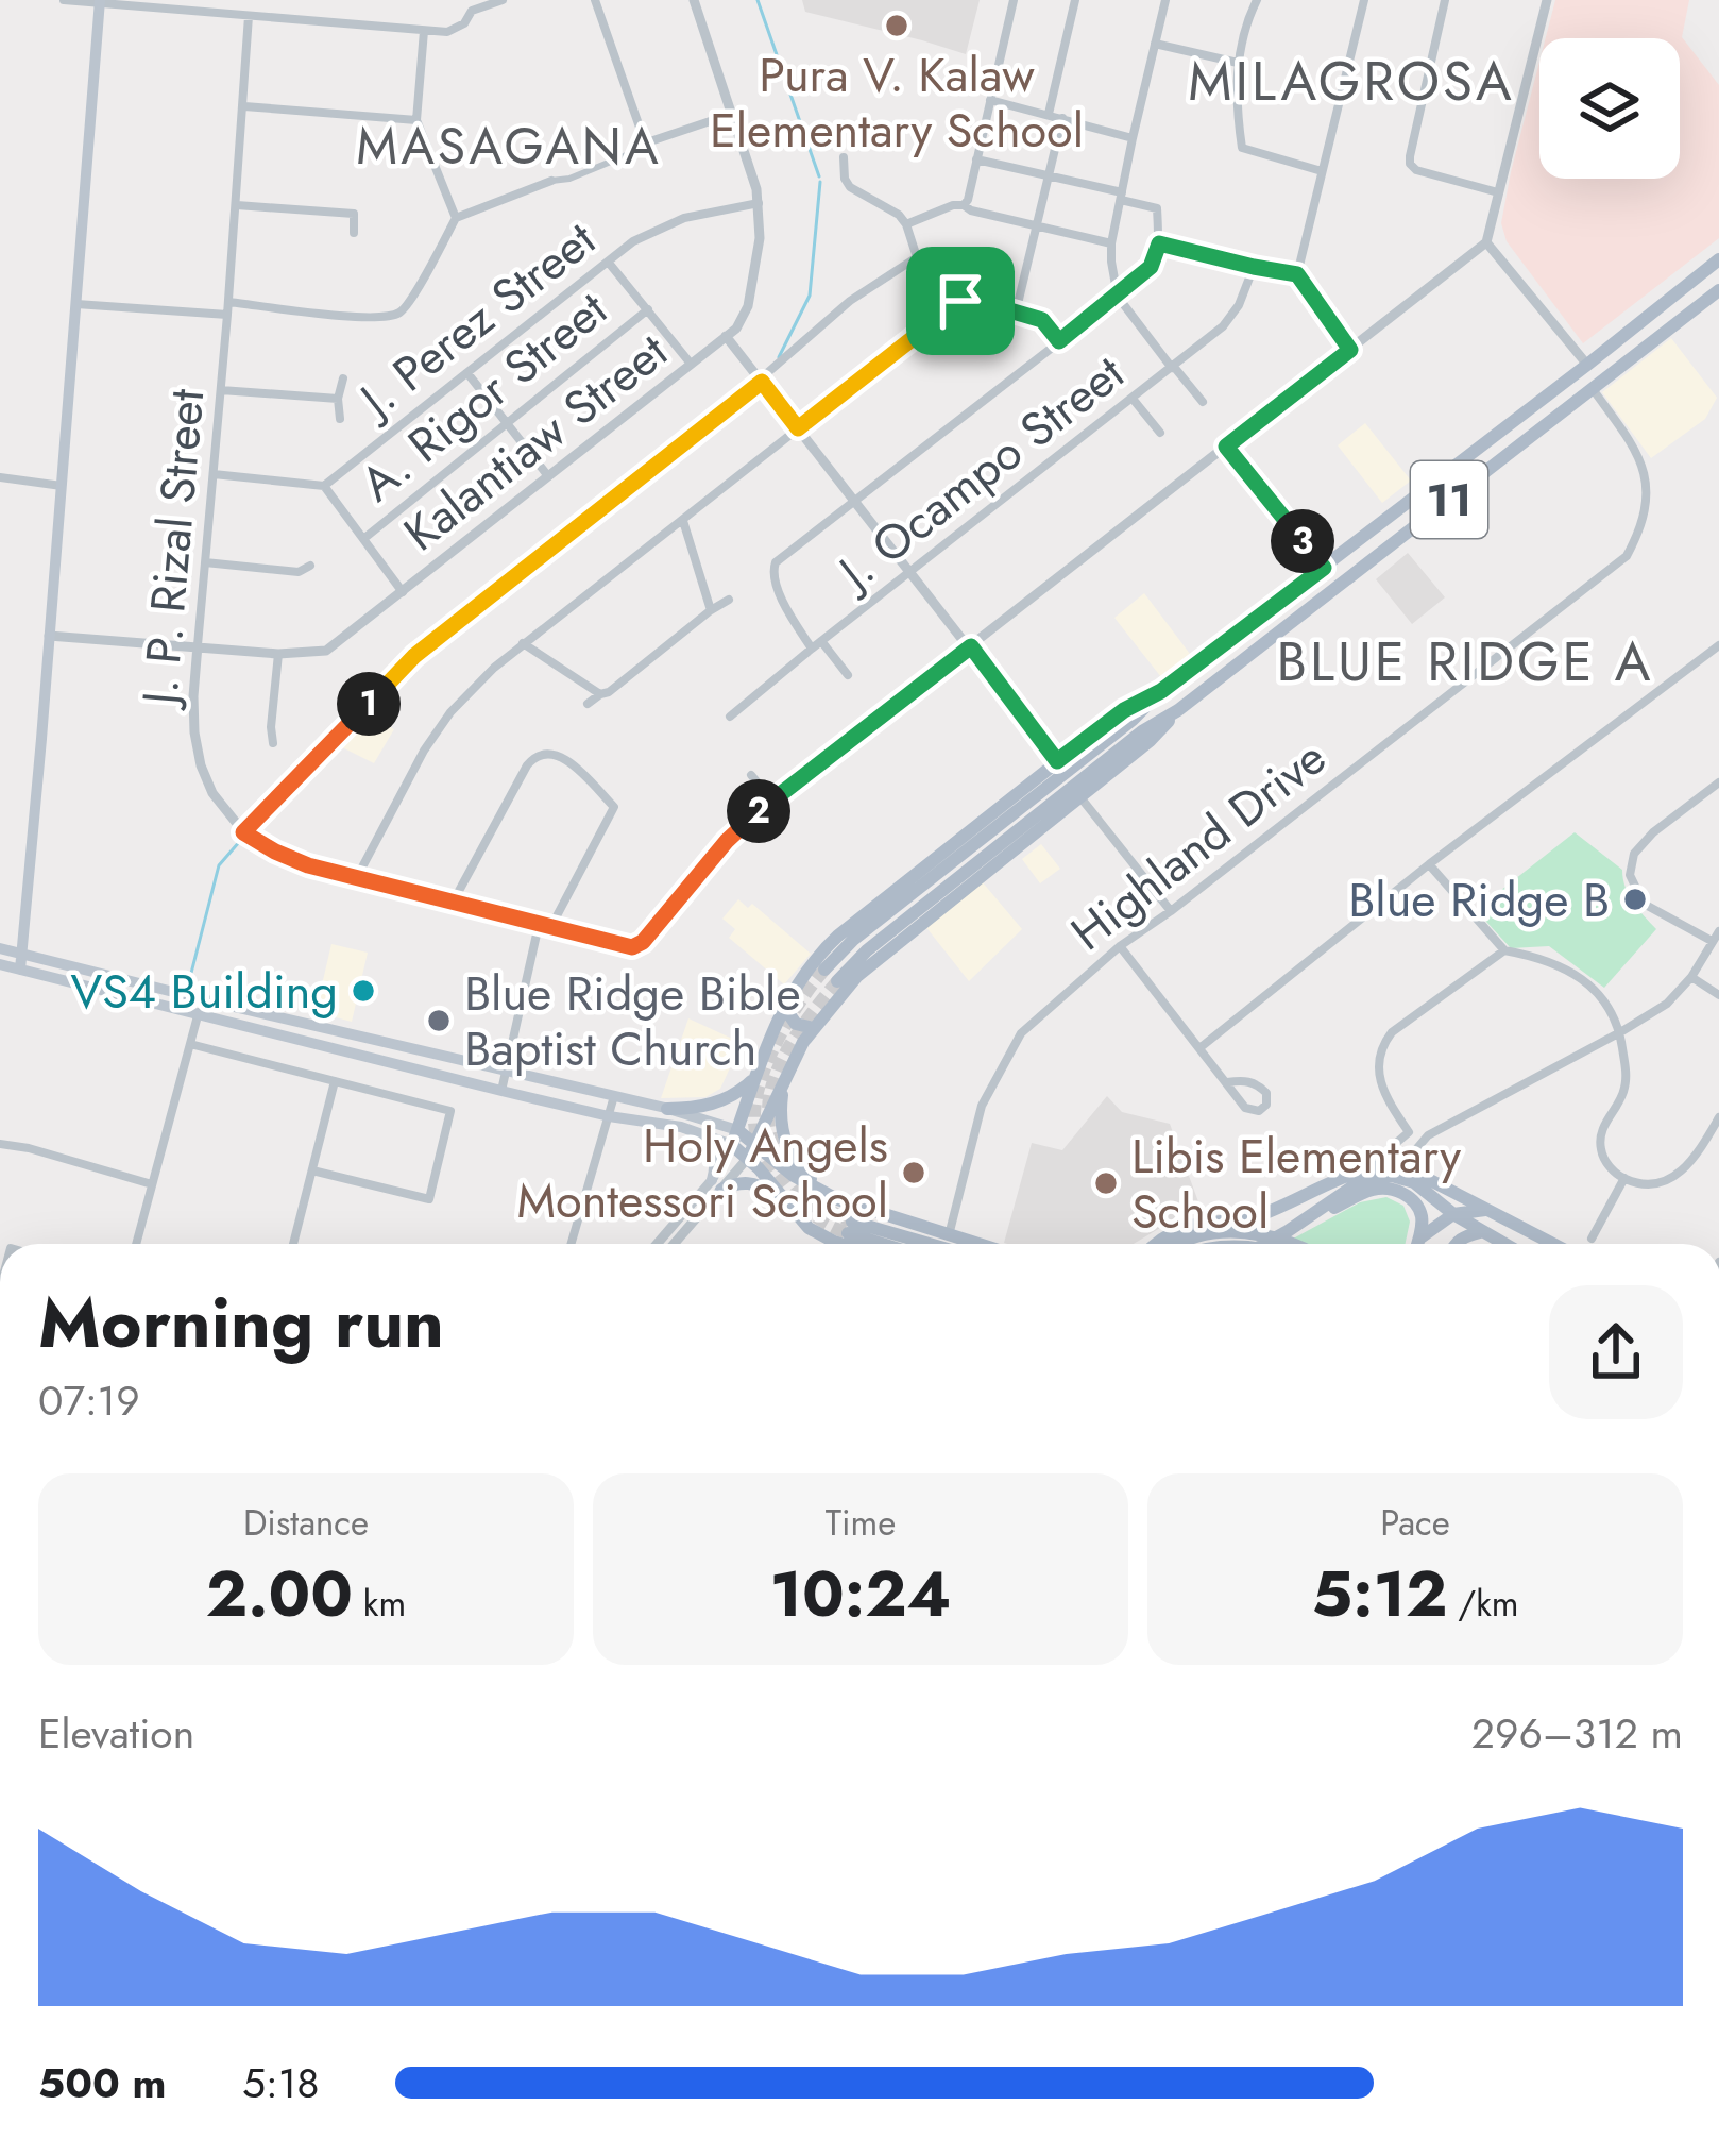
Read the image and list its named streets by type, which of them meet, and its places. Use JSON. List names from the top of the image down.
{
  "streets": {
    "main road": ["11"],
    "street": [
      "J. Perez Street",
      "A. Rigor Street",
      "Kalantiaw Street",
      "J. Ocampo Street",
      "J. P. Rizal Street",
      "Highland Drive"
    ]
  },
  "crossings": [
    ["J. Perez Street", "Kalantiaw Street"],
    ["Kalantiaw Street", "J. P. Rizal Street"],
    ["11", "Highland Drive"]
  ],
  "districts": ["MILAGROSA", "MASAGANA", "BLUE RIDGE A"],
  "places": [
    "Pura V. Kalaw Elementary School",
    "Blue Ridge B",
    "VS4 Building",
    "Blue Ridge Bible Baptist Church",
    "Holy Angels Montessori School",
    "Libis Elementary School"
  ],
  "page": {
    "pins": ["3", "1", "2"],
    "heading": ["Morning run", "07:19"],
    "stats": [
      ["Distance", "2.00 km"],
      ["Time", "10:24"],
      ["Pace", "5:12 /km"]
    ],
    "chart": ["Elevation", "296–312 m"],
    "list": [
      {
        "name": "500 m",
        "note": "5:18"
      }
    ]
  }
}
